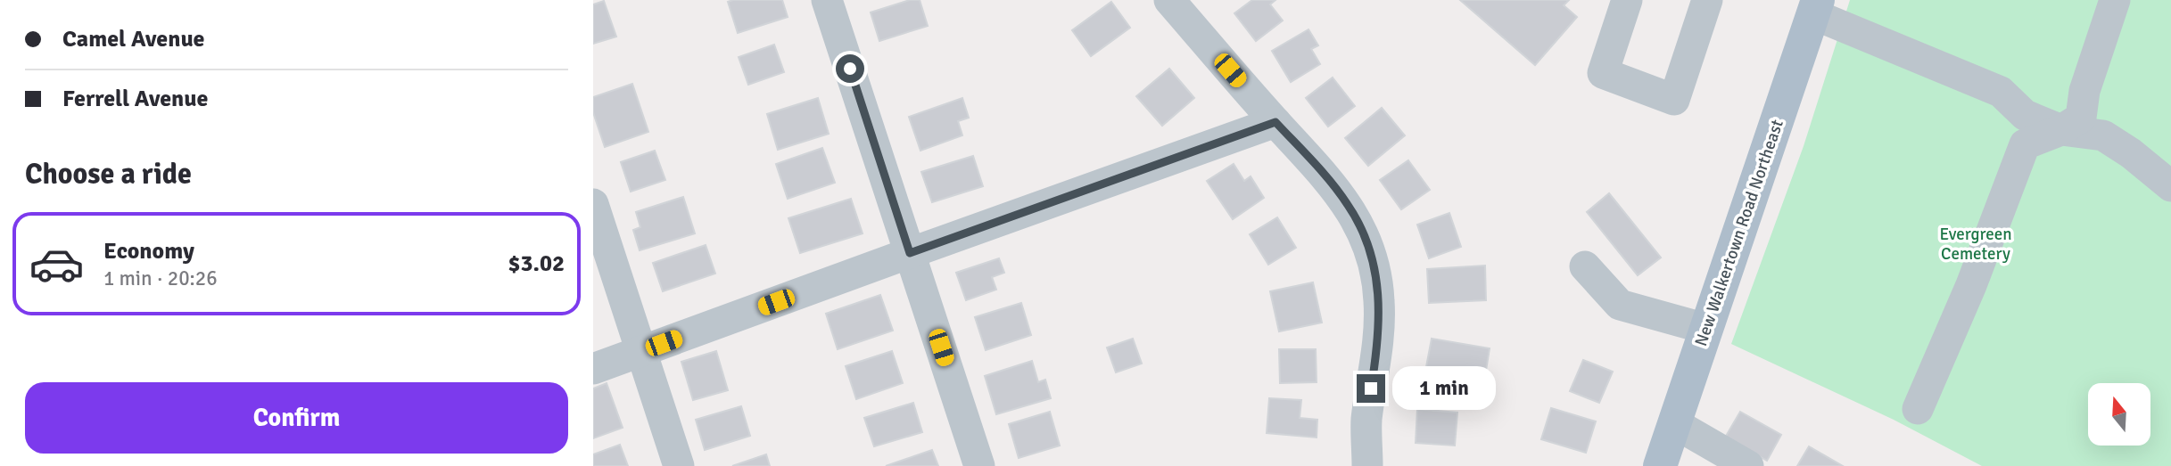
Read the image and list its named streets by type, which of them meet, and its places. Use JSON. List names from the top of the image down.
{
  "streets": {
    "main road": ["New Walkertown Road Northeast"]
  },
  "parks": ["Evergreen Cemetery"],
  "north": "top",
  "page": {
    "banner": ["Camel Avenue", "Ferrell Avenue"],
    "heading": "Choose a ride",
    "list": [
      {
        "name": "Economy",
        "note": "1 min · 20:26",
        "value": "$3.02"
      }
    ],
    "bubble": "1 min",
    "buttons": "Confirm"
  }
}
